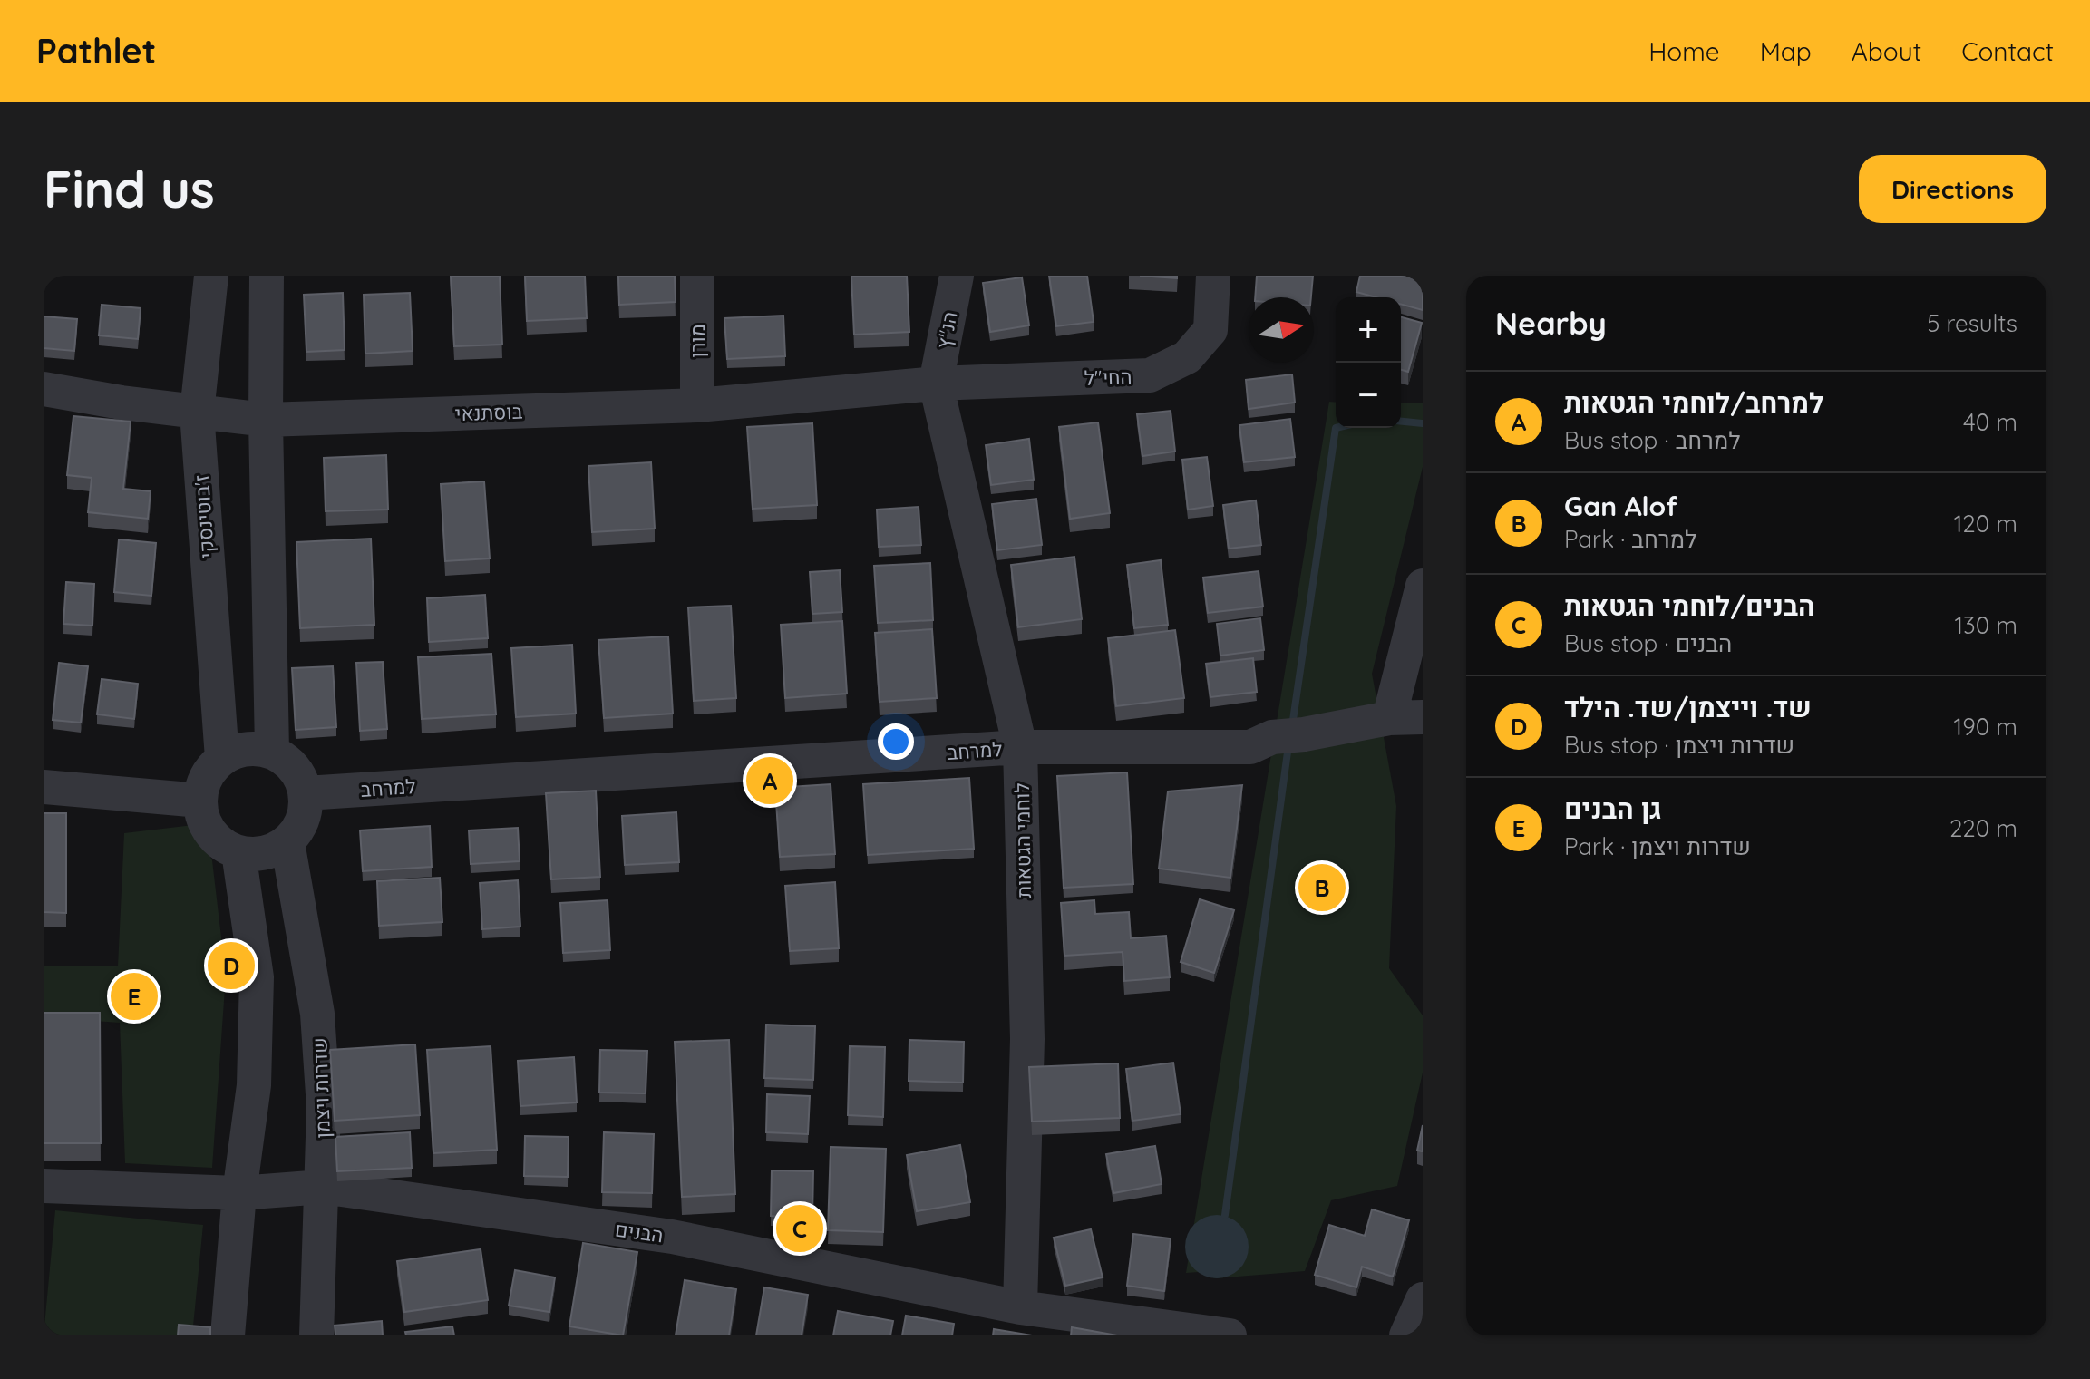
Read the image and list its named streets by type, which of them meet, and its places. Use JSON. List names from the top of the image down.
{
  "streets": {
    "street": [
      "הנ\"ץ",
      "מורן",
      "החי\"ל",
      "בוסתנאי",
      "ז'בוטינסקי",
      "למרחב",
      "לוחמי הגטאות",
      "שדרות ויצמן",
      "הבנים"
    ]
  },
  "crossings": [
    ["הנ\"ץ", "החי\"ל"],
    ["הנ\"ץ", "בוסתנאי"],
    ["הנ\"ץ", "לוחמי הגטאות"],
    ["מורן", "בוסתנאי"],
    ["החי\"ל", "בוסתנאי"],
    ["החי\"ל", "לוחמי הגטאות"],
    ["בוסתנאי", "ז'בוטינסקי"],
    ["בוסתנאי", "לוחמי הגטאות"],
    ["ז'בוטינסקי", "למרחב"],
    ["ז'בוטינסקי", "שדרות ויצמן"],
    ["למרחב", "לוחמי הגטאות"],
    ["למרחב", "שדרות ויצמן"],
    ["לוחמי הגטאות", "הבנים"],
    ["שדרות ויצמן", "הבנים"]
  ],
  "north": "right",
  "page": {
    "header": "Pathlet",
    "nav": [
      "Home",
      "Map",
      "About",
      "Contact"
    ],
    "buttons": "Directions",
    "title": "Find us",
    "heading": ["Nearby", "5 results"],
    "map_buttons": ["+", "−"],
    "list": [
      {
        "mark": "A",
        "name": "למרחב/לוחמי הגטאות",
        "note": "Bus stop · למרחב",
        "value": "40 m"
      },
      {
        "mark": "B",
        "name": "Gan Alof",
        "note": "Park · למרחב",
        "value": "120 m"
      },
      {
        "mark": "C",
        "name": "הבנים/לוחמי הגטאות",
        "note": "Bus stop · הבנים",
        "value": "130 m"
      },
      {
        "mark": "D",
        "name": "שד. וייצמן/שד. הילד",
        "note": "Bus stop · שדרות ויצמן",
        "value": "190 m"
      },
      {
        "mark": "E",
        "name": "גן הבנים",
        "note": "Park · שדרות ויצמן",
        "value": "220 m"
      }
    ],
    "pins": [
      "A",
      "B",
      "D",
      "E",
      "C"
    ]
  }
}
